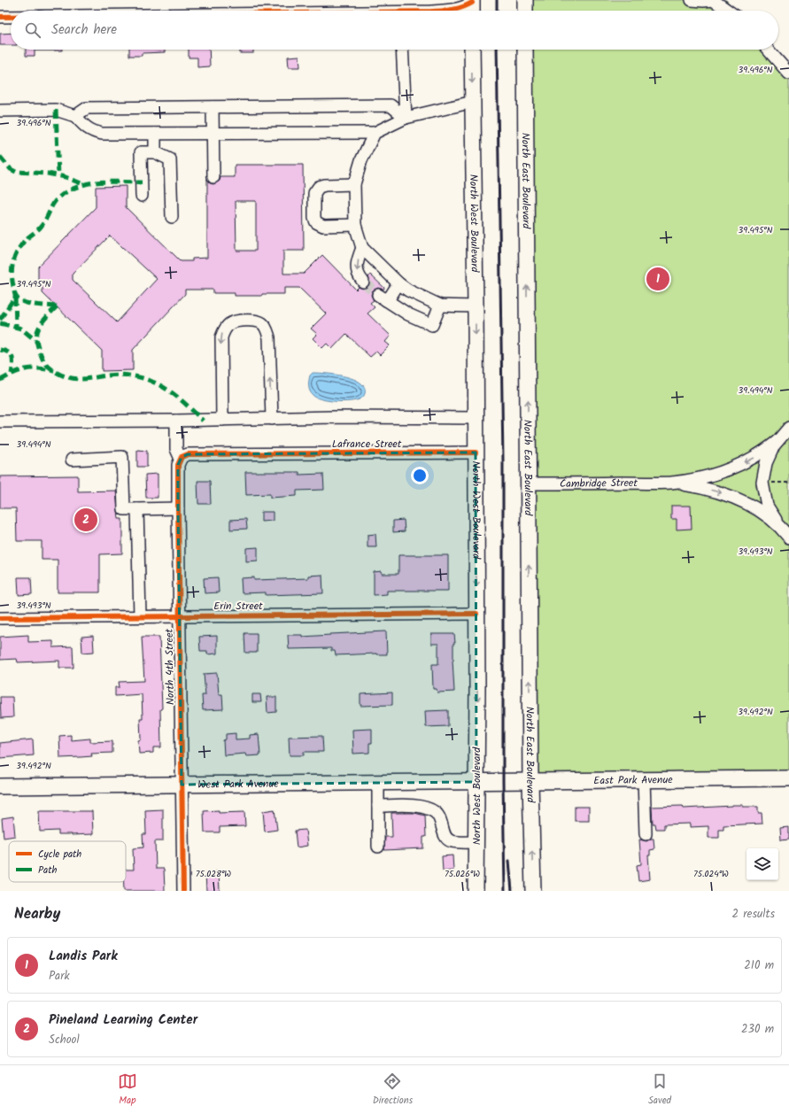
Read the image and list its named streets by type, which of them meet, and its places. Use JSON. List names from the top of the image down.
{
  "streets": {
    "main road": [
      "North East Boulevard",
      "North West Boulevard",
      "East Park Avenue",
      "West Park Avenue"
    ],
    "street": [
      "Lafrance Street",
      "Cambridge Street",
      "Erin Street",
      "North 4th Street"
    ]
  },
  "crossings": [
    ["North East Boulevard", "Cambridge Street"],
    ["North East Boulevard", "East Park Avenue"],
    ["North West Boulevard", "Lafrance Street"],
    ["North West Boulevard", "Erin Street"],
    ["North West Boulevard", "East Park Avenue"],
    ["North West Boulevard", "West Park Avenue"],
    ["Lafrance Street", "North 4th Street"],
    ["Erin Street", "North 4th Street"],
    ["North 4th Street", "West Park Avenue"],
    ["East Park Avenue", "West Park Avenue"]
  ],
  "one_way": ["North East Boulevard", "North West Boulevard"],
  "legend": ["Cycle path", "Path"],
  "page": {
    "search": "Search here",
    "pins": ["1", "2"],
    "heading": ["Nearby", "2 results"],
    "list": [
      {
        "mark": "1",
        "name": "Landis Park",
        "note": "Park",
        "value": "210 m"
      },
      {
        "mark": "2",
        "name": "Pineland Learning Center",
        "note": "School",
        "value": "230 m"
      }
    ],
    "nav": ["Map", "Directions", "Saved"]
  },
  "coordinates": [
    "39.496°N",
    "39.495°N",
    "39.494°N",
    "39.493°N",
    "39.492°N",
    "75.028°W",
    "75.026°W",
    "75.024°W"
  ]
}
